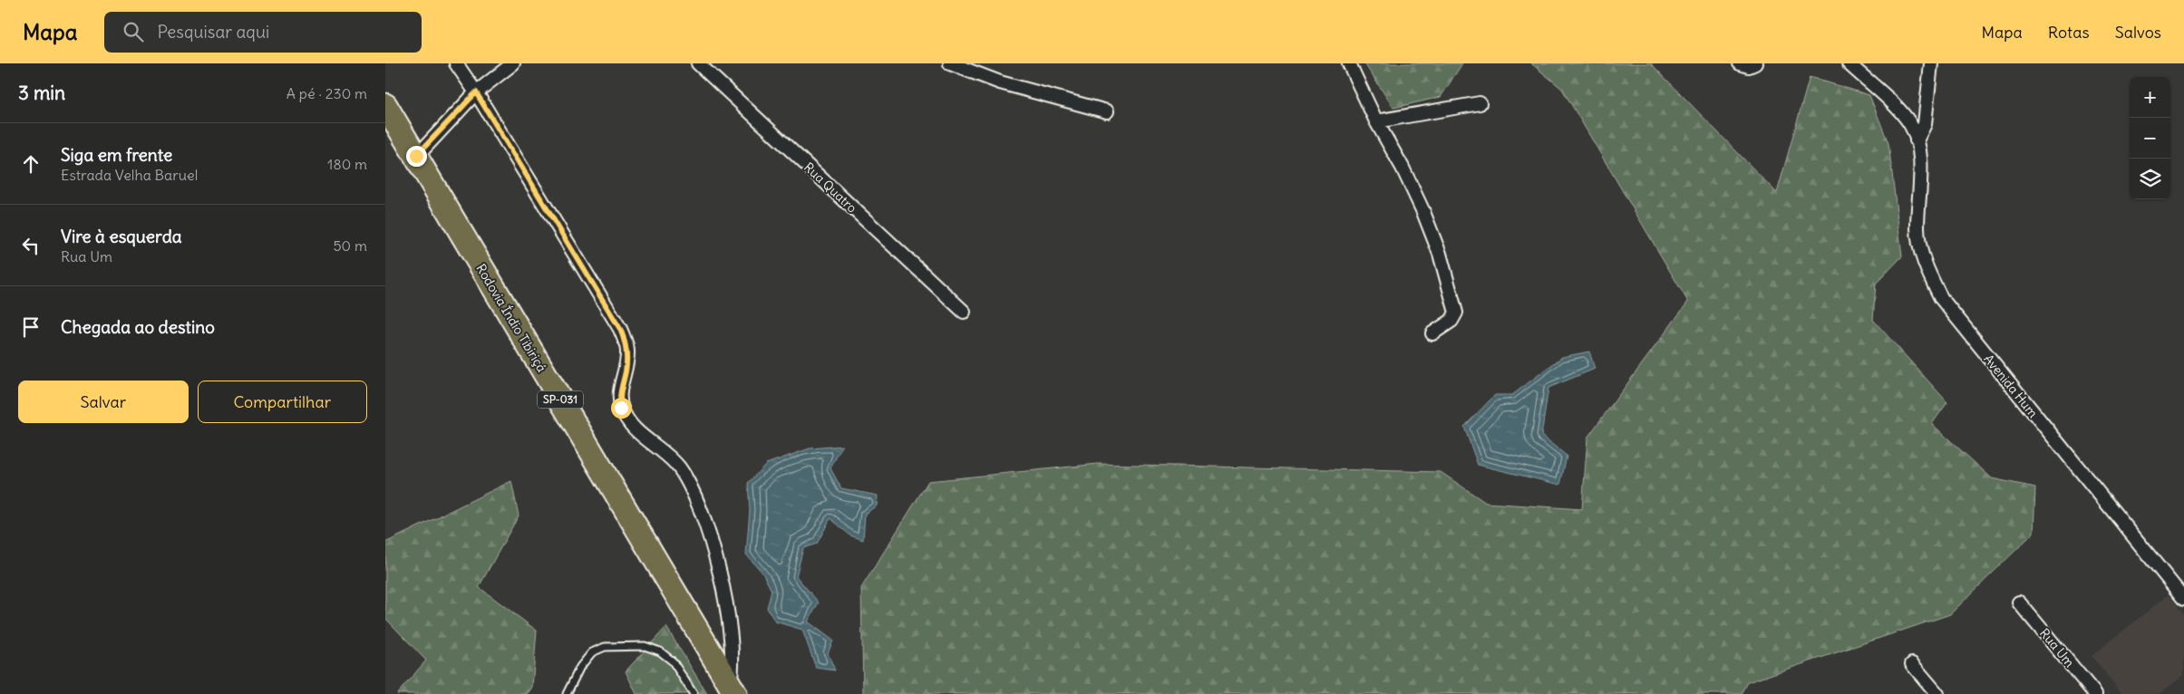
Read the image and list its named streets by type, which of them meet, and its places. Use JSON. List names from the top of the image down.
{
  "streets": {
    "highway": ["Rodovia Índio Tibiriçá", "SP-031"],
    "street": ["Rua Quatro", "Avenida Hum", "Rua Um"]
  },
  "page": {
    "header": "Mapa",
    "search": "Pesquisar aqui",
    "nav": ["Mapa", "Rotas", "Salvos"],
    "heading": ["3 min", "A pé · 230 m"],
    "map_buttons": ["+", "−"],
    "list": [
      ["Siga em frente", "Estrada Velha Baruel", "180 m"],
      ["Vire à esquerda", "Rua Um", "50 m"],
      "Chegada ao destino"
    ],
    "buttons": ["Salvar", "Compartilhar"]
  }
}
